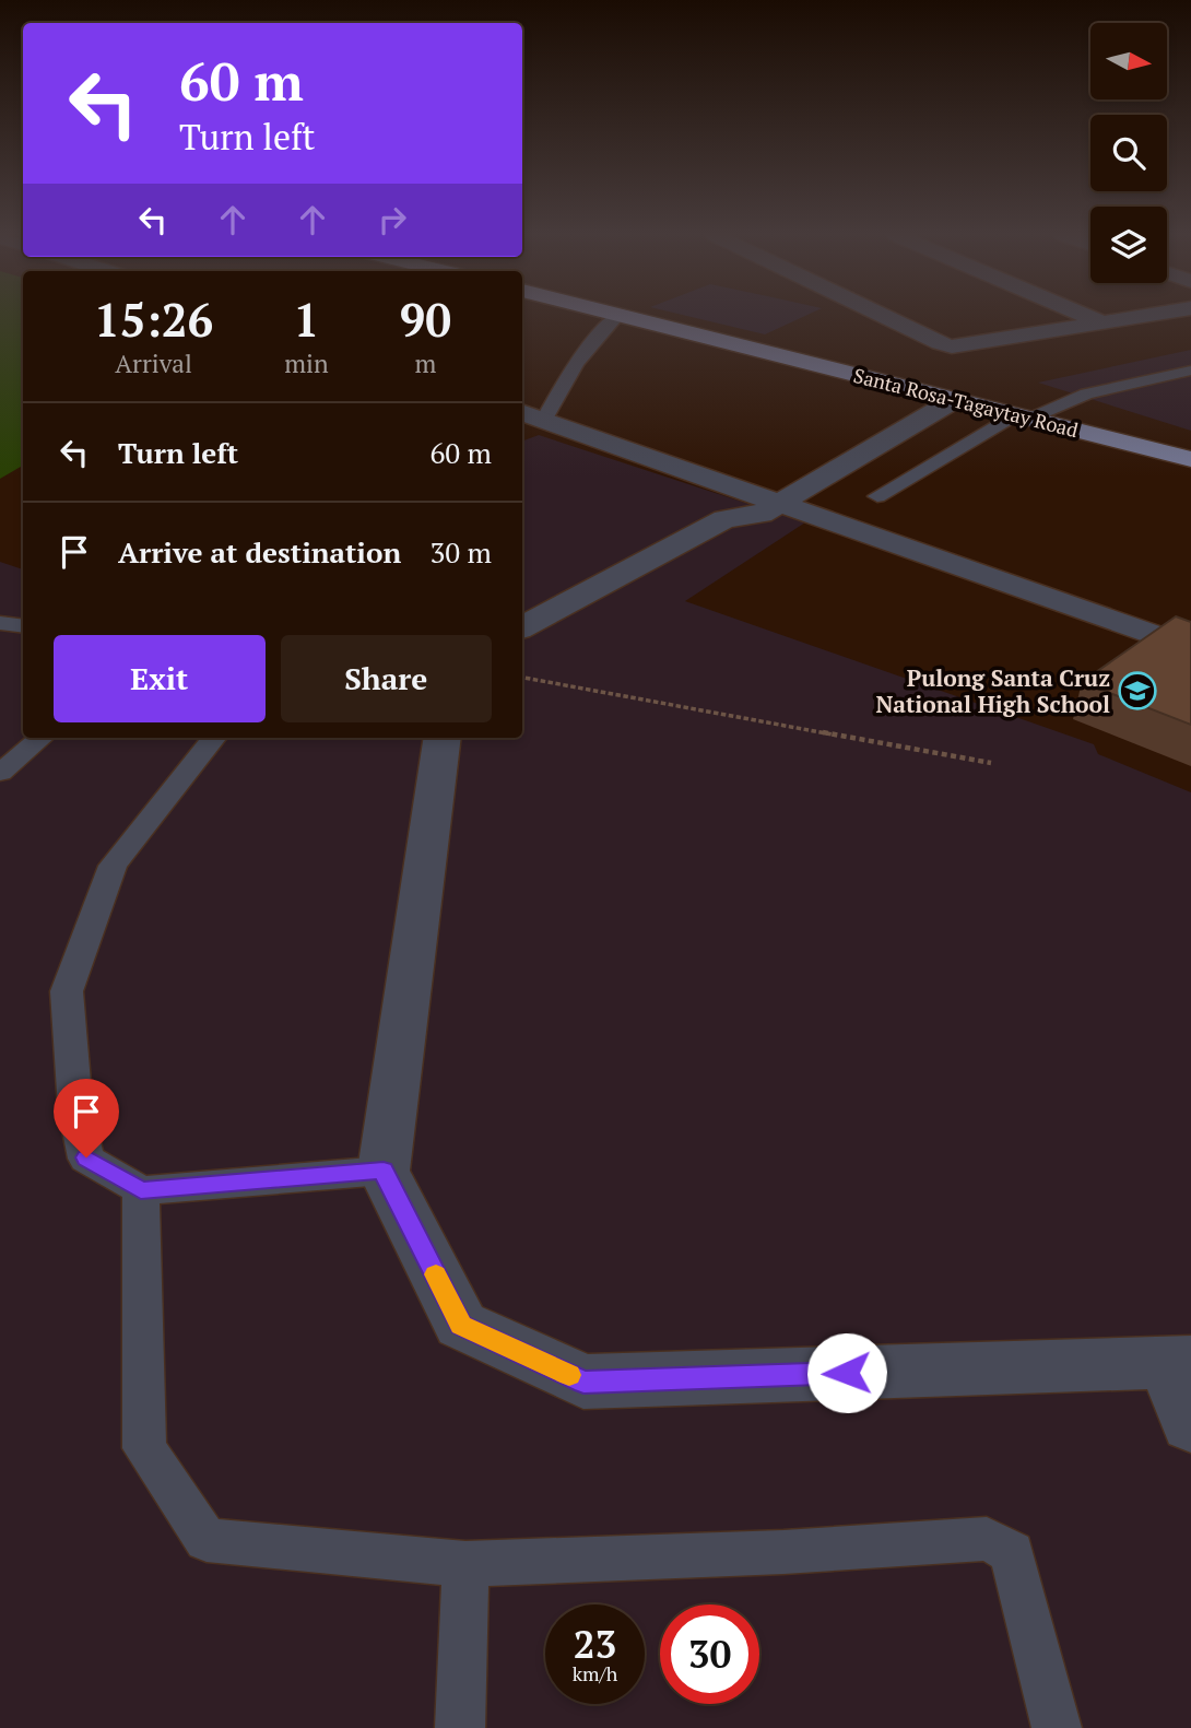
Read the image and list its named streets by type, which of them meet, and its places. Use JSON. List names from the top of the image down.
{
  "streets": {
    "main road": ["Santa Rosa-Tagaytay Road"]
  },
  "places": {
    "school or university": ["Pulong Santa Cruz National High School"]
  },
  "north": "right",
  "page": {
    "turn": ["60 m", "Turn left"],
    "eta": [
      "15:26",
      "Arrival",
      "1",
      "min",
      "90",
      "m"
    ],
    "list": [
      {
        "name": "Turn left",
        "value": "60 m"
      },
      {
        "name": "Arrive at destination",
        "value": "30 m"
      }
    ],
    "buttons": ["Exit", "Share"],
    "speed": "23 km/h",
    "limit": "30"
  }
}
